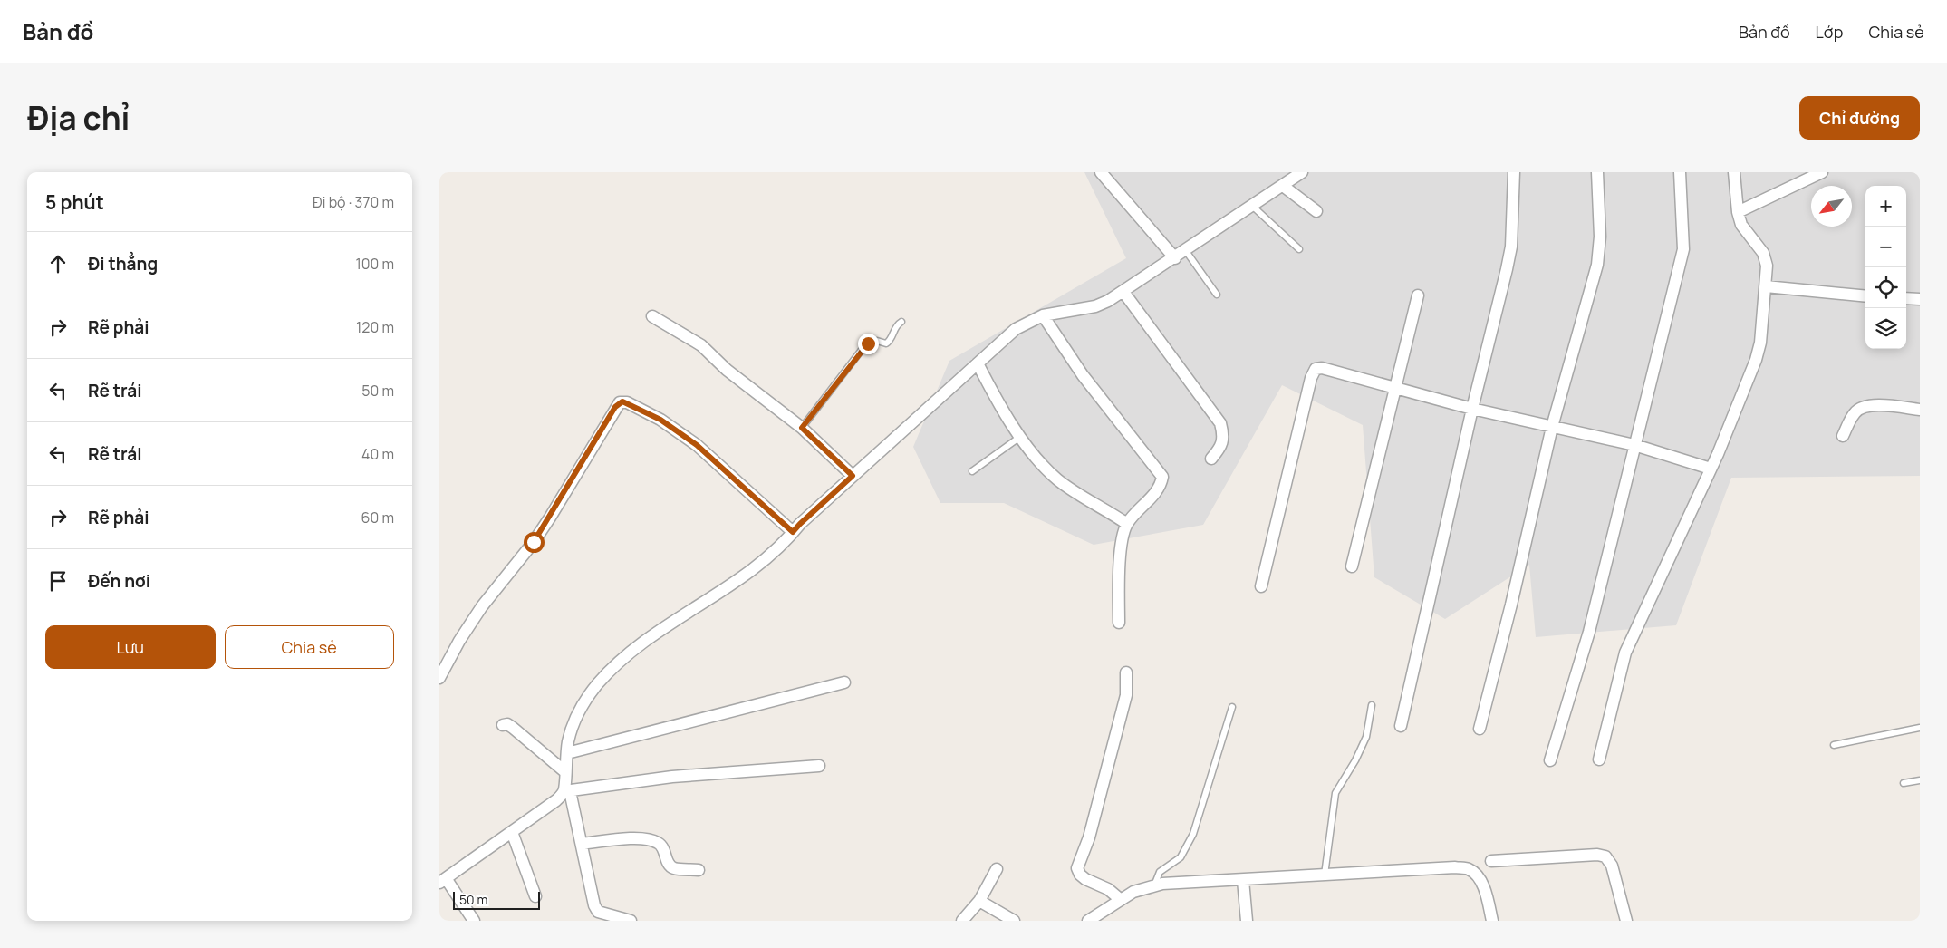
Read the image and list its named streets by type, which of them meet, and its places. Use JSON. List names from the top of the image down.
{
  "scale_bar": "50 m",
  "north": "bottom left",
  "page": {
    "header": "Bản đồ",
    "nav": ["Bản đồ", "Lớp", "Chia sẻ"],
    "title": "Địa chỉ",
    "buttons": [
      "Chỉ đường",
      ["Lưu", "Chia sẻ"]
    ],
    "heading": ["5 phút", "Đi bộ · 370 m"],
    "map_buttons": ["+", "−"],
    "list": [
      ["Đi thẳng", "100 m"],
      ["Rẽ phải", "120 m"],
      ["Rẽ trái", "50 m"],
      ["Rẽ trái", "40 m"],
      ["Rẽ phải", "60 m"],
      "Đến nơi"
    ],
    "scale": "50 m"
  }
}
